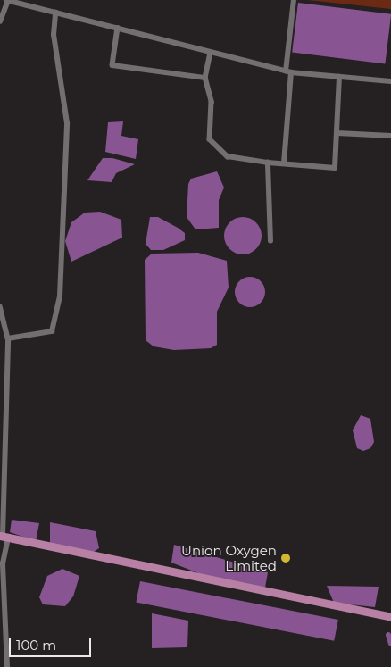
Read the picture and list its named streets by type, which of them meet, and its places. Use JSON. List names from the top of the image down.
{
  "places": ["Union Oxygen Limited"],
  "scale_bar": "100 m"
}
